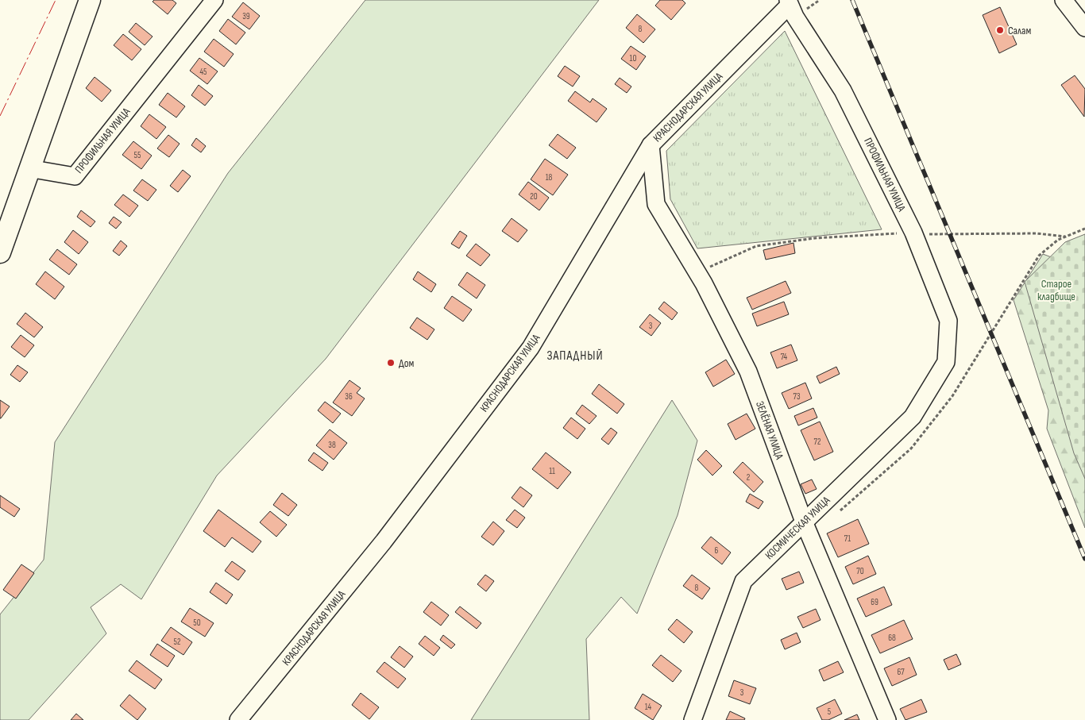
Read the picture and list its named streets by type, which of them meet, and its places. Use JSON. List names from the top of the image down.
{
  "streets": {
    "street": [
      "КРАСНОДАРСКАЯ УЛИЦА",
      "ПРОФИЛЬНАЯ УЛИЦА",
      "ЗЕЛЁНАЯ УЛИЦА",
      "КОСМИЧЕСКАЯ УЛИЦА"
    ]
  },
  "crossings": [
    ["КРАСНОДАРСКАЯ УЛИЦА", "ПРОФИЛЬНАЯ УЛИЦА"],
    ["КРАСНОДАРСКАЯ УЛИЦА", "ЗЕЛЁНАЯ УЛИЦА"],
    ["ПРОФИЛЬНАЯ УЛИЦА", "КОСМИЧЕСКАЯ УЛИЦА"],
    ["ЗЕЛЁНАЯ УЛИЦА", "КОСМИЧЕСКАЯ УЛИЦА"]
  ],
  "districts": ["ЗАПАДНЫЙ"],
  "parks": ["Старое кладбище"],
  "places": ["Салам", "Дом"],
  "house_numbers": [
    "39",
    "8",
    "10",
    "45",
    "55",
    "18",
    "20",
    "3",
    "74",
    "36",
    "73",
    "72",
    "38",
    "11",
    "2",
    "71",
    "6",
    "70",
    "8",
    "69",
    "50",
    "68",
    "52",
    "67",
    "3",
    "14",
    "5"
  ]
}
